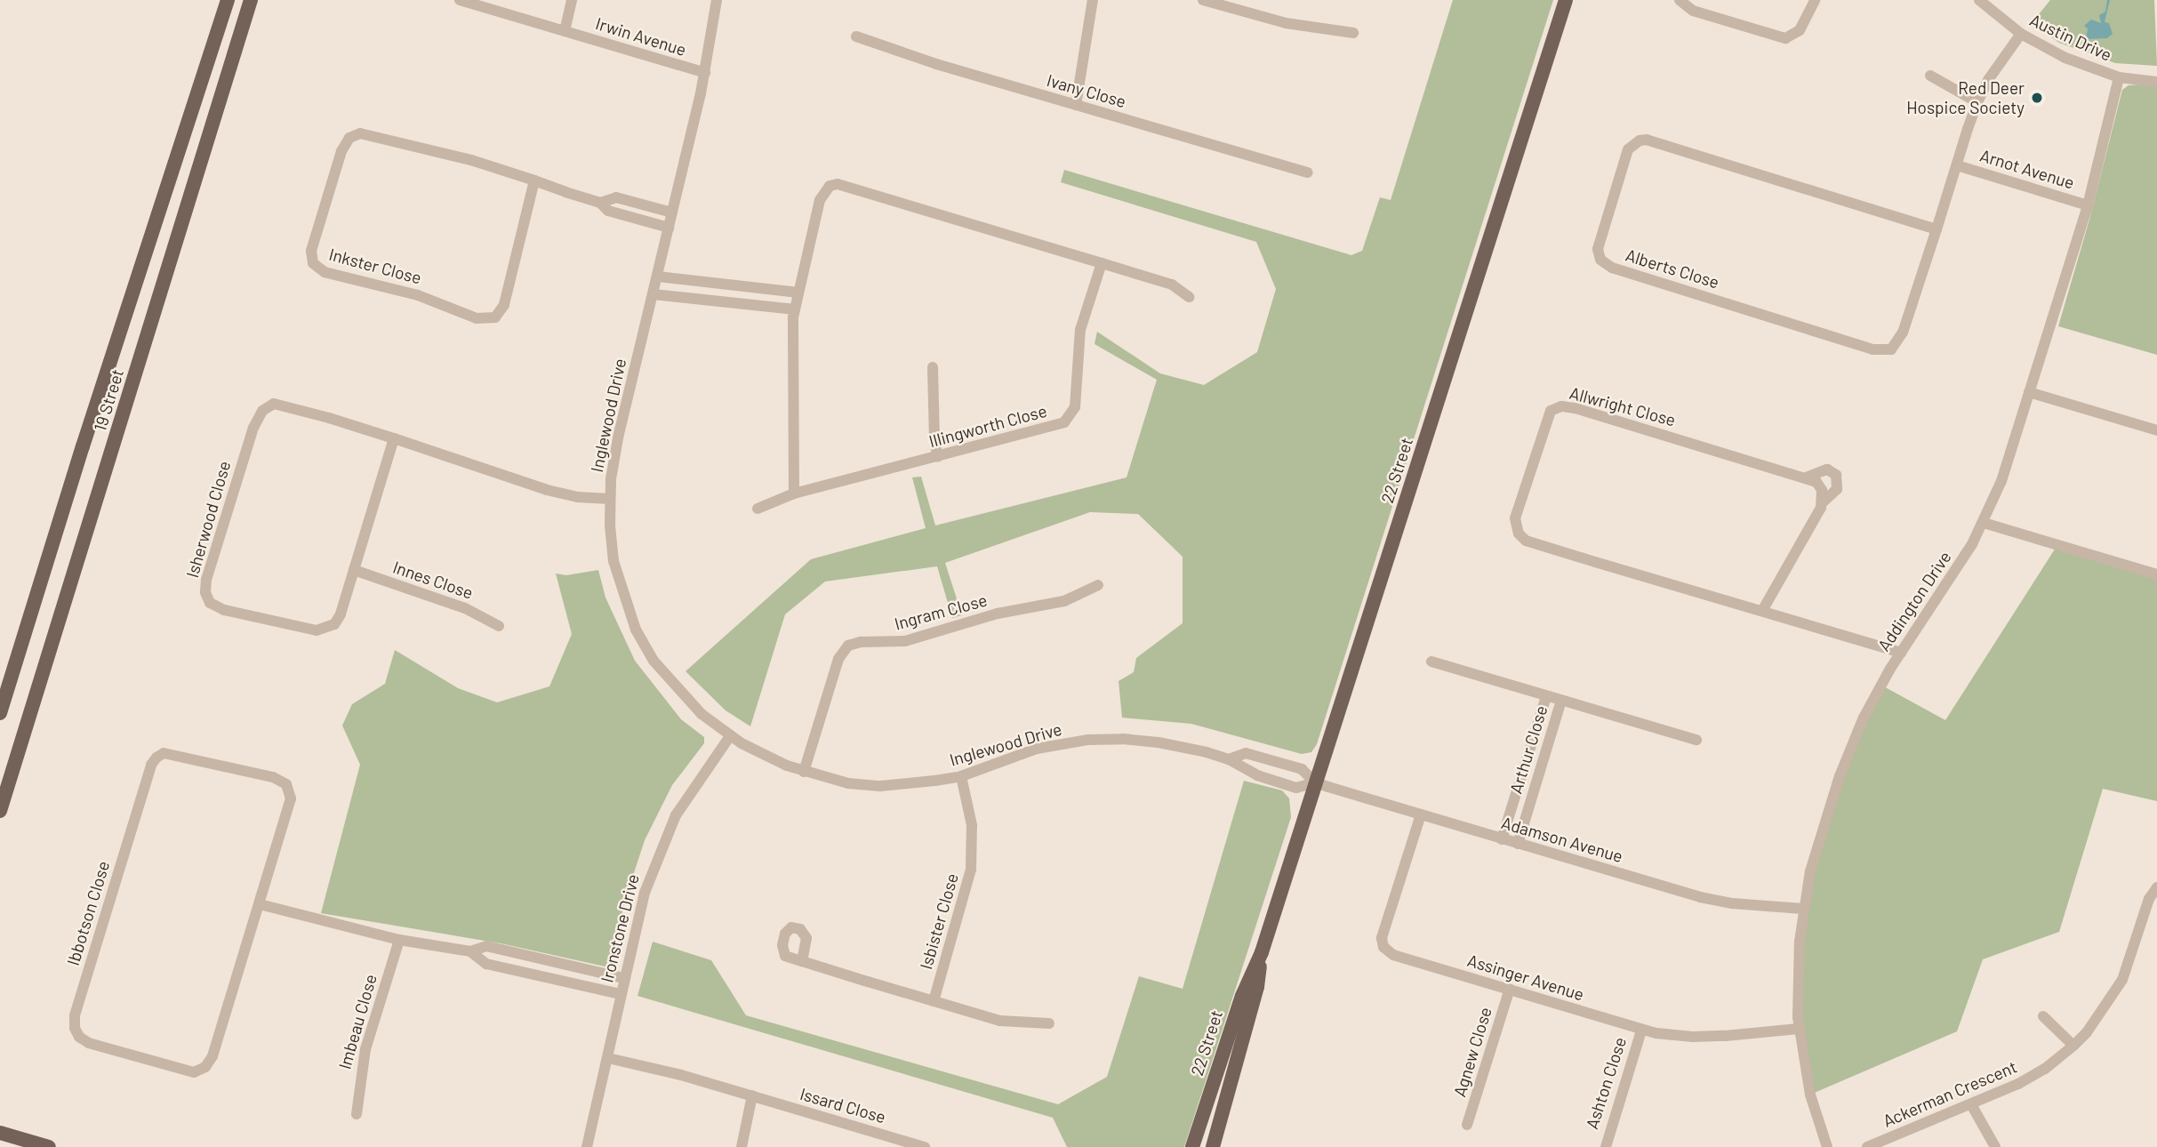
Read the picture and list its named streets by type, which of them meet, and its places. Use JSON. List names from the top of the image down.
{
  "streets": {
    "main road": ["19 Street", "22 Street"],
    "street": [
      "Irwin Avenue",
      "Austin Drive",
      "Ivany Close",
      "Arnot Avenue",
      "Inkster Close",
      "Alberts Close",
      "Allwright Close",
      "Inglewood Drive",
      "Illingworth Close",
      "Isherwood Close",
      "Innes Close",
      "Addington Drive",
      "Ingram Close",
      "Arthur Close",
      "Adamson Avenue",
      "Ibbotson Close",
      "Isbister Close",
      "Ironstone Drive",
      "Assinger Avenue",
      "Imbeau Close",
      "Agnew Close",
      "Ashton Close",
      "Ackerman Crescent",
      "Issard Close"
    ]
  },
  "crossings": [
    ["Irwin Avenue", "Inglewood Drive"],
    ["Austin Drive", "Alberts Close"],
    ["Austin Drive", "Addington Drive"],
    ["Arnot Avenue", "Alberts Close"],
    ["Arnot Avenue", "Addington Drive"],
    ["Inkster Close", "Inglewood Drive"],
    ["Allwright Close", "Addington Drive"],
    ["Inglewood Drive", "22 Street"],
    ["Inglewood Drive", "Isherwood Close"],
    ["Inglewood Drive", "Ingram Close"],
    ["Inglewood Drive", "Adamson Avenue"],
    ["Inglewood Drive", "Isbister Close"],
    ["Inglewood Drive", "Ironstone Drive"],
    ["22 Street", "Adamson Avenue"],
    ["Isherwood Close", "Innes Close"],
    ["Addington Drive", "Adamson Avenue"],
    ["Addington Drive", "Assinger Avenue"],
    ["Arthur Close", "Adamson Avenue"],
    ["Adamson Avenue", "Assinger Avenue"],
    ["Ironstone Drive", "Issard Close"],
    ["Assinger Avenue", "Agnew Close"],
    ["Assinger Avenue", "Ashton Close"]
  ],
  "places": ["Red Deer Hospice Society"]
}
